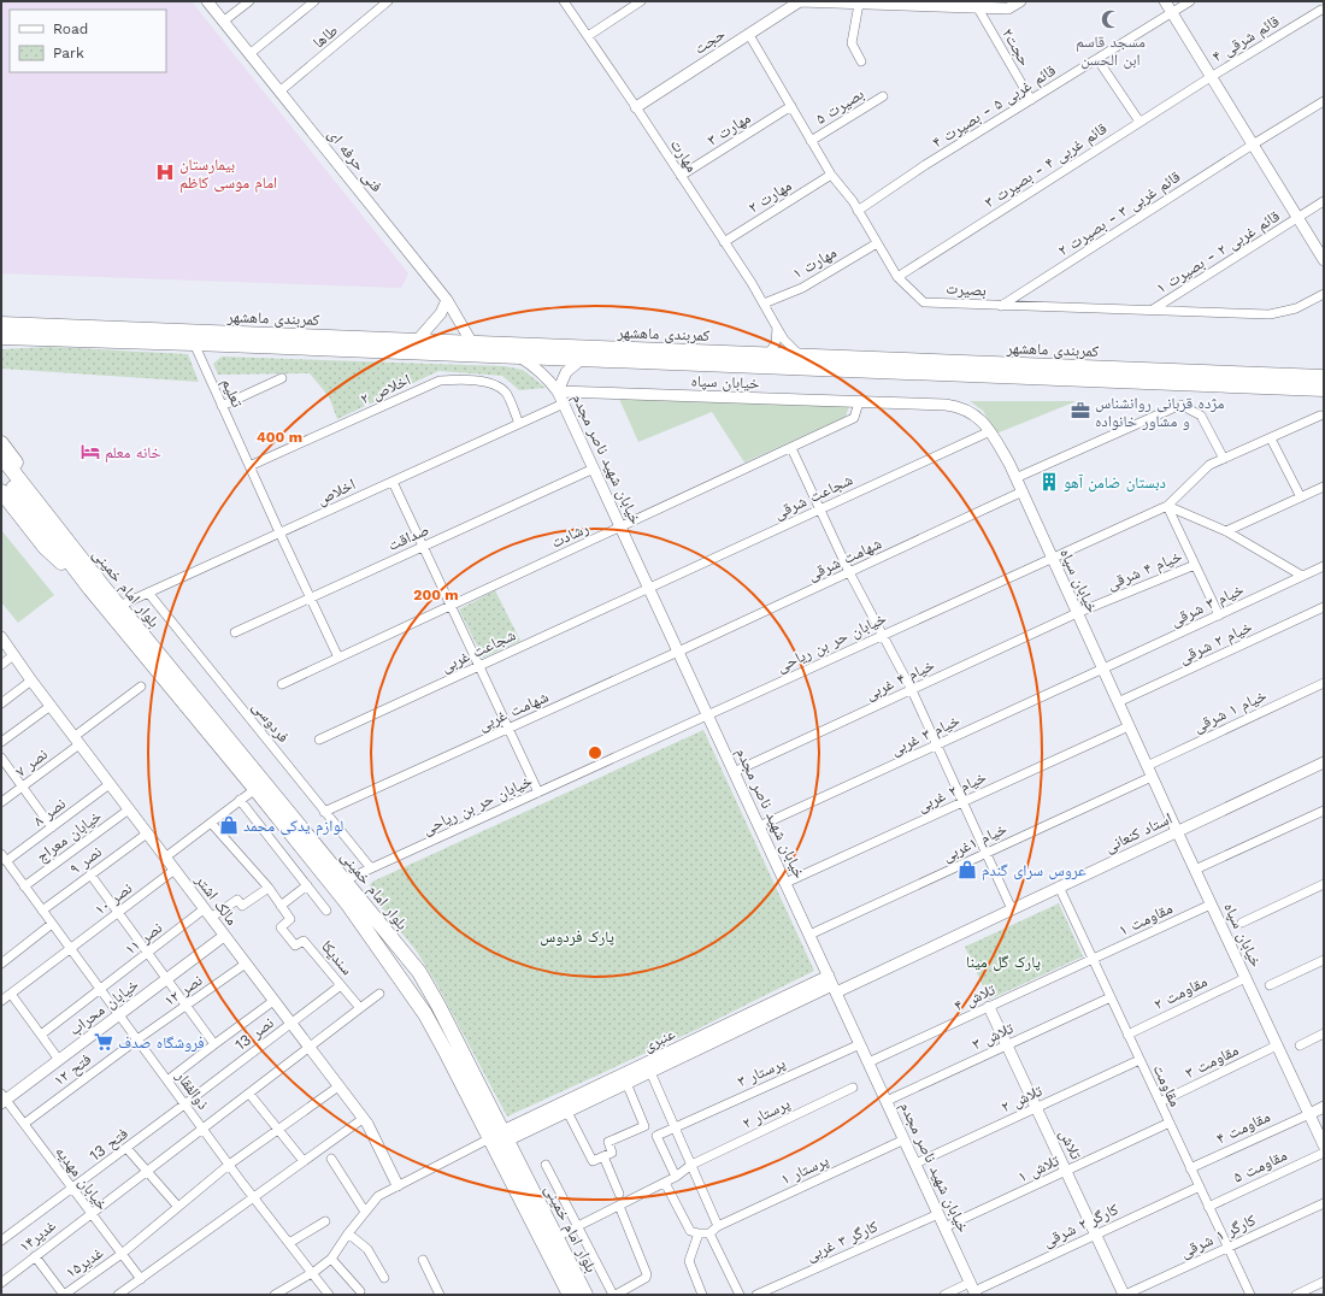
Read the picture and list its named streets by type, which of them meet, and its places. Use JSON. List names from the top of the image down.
{
  "streets": {
    "main road": ["کمربندی ماهشهر", "بلوار امام خمینی"],
    "street": [
      "طاها",
      "قائم شرقی ۴",
      "حجت",
      "حجت۲",
      "بصیرت ۵",
      "قائم غربی ۵ - بصیرت ۴",
      "مهارت ۳",
      "مهارت",
      "فنی حرفه ای",
      "قائم غربی ۴ - بصیرت ۳",
      "مهارت ۲",
      "قائم غربی ۳ - بصیرت ۲",
      "قائم غربی ۲ - بصیرت ۱",
      "مهارت ۱",
      "بصیرت",
      "خیابان سپاه",
      "اخلاص ۲",
      "تعلیم",
      "خیابان شهید ناصر مجدم",
      "اخلاص",
      "شجاعت شرقی",
      "رشادت",
      "صداقت",
      "شهامت شرقی",
      "خیام ۴ شرقی",
      "خیام ۳ شرقی",
      "خیابان حر بن ریاحی",
      "خیام ۲ شرقی",
      "شجاعت غربی",
      "خیام ۴ غربی",
      "شهامت غربی",
      "خیام ۱ شرقی",
      "فردوسی",
      "خیام ۳ غربی",
      "نصر ۷",
      "خیام ۲ غربی",
      "نصر ۸",
      "استاد کنعانی",
      "خیابان معراج",
      "خیام ۱غربی",
      "نصر ۹",
      "نصر ۱۰",
      "مالک اشتر",
      "مقاومت ۱",
      "نصر ۱۱",
      "سندیکا",
      "نصر ۱۲",
      "مقاومت ۲",
      "تلاش ۴",
      "خیابان محراب",
      "نصر 13",
      "تلاش ۳",
      "عنبری",
      "مقاومت ۳",
      "فتح ۱۲",
      "پرستار ۳",
      "مقاومت",
      "ذوالفقار",
      "تلاش ۲",
      "پرستار ۲",
      "مقاومت ۴",
      "فتح 13",
      "تلاش",
      "مقاومت ۵",
      "تلاش ۱",
      "پرستار ۱",
      "خیابان مهدیه",
      "کارگر ۲ شرقی",
      "غدیر۱۴",
      "کارگر ۱ شرقی",
      "کارگر ۳ غربی",
      "غدیر۱۵"
    ]
  },
  "crossings": [
    ["طاها", "فنی حرفه ای"],
    ["قائم شرقی ۴", "قائم غربی ۴ - بصیرت ۳"],
    ["حجت", "حجت۲"],
    ["حجت", "مهارت"],
    ["حجت", "بصیرت"],
    ["حجت۲", "قائم غربی ۵ - بصیرت ۴"],
    ["بصیرت ۵", "بصیرت"],
    ["قائم غربی ۵ - بصیرت ۴", "بصیرت"],
    ["مهارت ۳", "مهارت"],
    ["مهارت ۳", "بصیرت"],
    ["مهارت", "مهارت ۲"],
    ["مهارت", "مهارت ۱"],
    ["مهارت", "کمربندی ماهشهر"],
    ["فنی حرفه ای", "کمربندی ماهشهر"],
    ["قائم غربی ۴ - بصیرت ۳", "بصیرت"],
    ["مهارت ۲", "بصیرت"],
    ["قائم غربی ۳ - بصیرت ۲", "بصیرت"],
    ["قائم غربی ۲ - بصیرت ۱", "بصیرت"],
    ["مهارت ۱", "بصیرت"],
    ["کمربندی ماهشهر", "تعلیم"],
    ["کمربندی ماهشهر", "خیابان شهید ناصر مجدم"],
    ["خیابان سپاه", "خیابان شهید ناصر مجدم"],
    ["خیابان سپاه", "شجاعت شرقی"],
    ["خیابان سپاه", "رشادت"],
    ["خیابان سپاه", "شهامت شرقی"],
    ["خیابان سپاه", "خیام ۴ شرقی"],
    ["خیابان سپاه", "خیام ۳ شرقی"],
    ["خیابان سپاه", "خیابان حر بن ریاحی"],
    ["خیابان سپاه", "خیام ۲ شرقی"],
    ["خیابان سپاه", "خیام ۴ غربی"],
    ["خیابان سپاه", "خیام ۱ شرقی"],
    ["خیابان سپاه", "خیام ۳ غربی"],
    ["خیابان سپاه", "خیام ۲ غربی"],
    ["خیابان سپاه", "استاد کنعانی"],
    ["خیابان سپاه", "خیام ۱غربی"],
    ["خیابان سپاه", "مقاومت ۱"],
    ["خیابان سپاه", "مقاومت ۲"],
    ["خیابان سپاه", "مقاومت ۳"],
    ["خیابان سپاه", "مقاومت ۴"],
    ["اخلاص ۲", "تعلیم"],
    ["اخلاص ۲", "اخلاص"],
    ["تعلیم", "اخلاص"],
    ["تعلیم", "رشادت"],
    ["تعلیم", "صداقت"],
    ["خیابان شهید ناصر مجدم", "اخلاص"],
    ["خیابان شهید ناصر مجدم", "شجاعت شرقی"],
    ["خیابان شهید ناصر مجدم", "رشادت"],
    ["خیابان شهید ناصر مجدم", "صداقت"],
    ["خیابان شهید ناصر مجدم", "شهامت شرقی"],
    ["خیابان شهید ناصر مجدم", "خیابان حر بن ریاحی"],
    ["خیابان شهید ناصر مجدم", "شجاعت غربی"],
    ["خیابان شهید ناصر مجدم", "خیام ۴ غربی"],
    ["خیابان شهید ناصر مجدم", "شهامت غربی"],
    ["خیابان شهید ناصر مجدم", "خیام ۳ غربی"],
    ["خیابان شهید ناصر مجدم", "خیام ۲ غربی"],
    ["خیابان شهید ناصر مجدم", "استاد کنعانی"],
    ["خیابان شهید ناصر مجدم", "خیام ۱غربی"],
    ["خیابان شهید ناصر مجدم", "تلاش ۴"],
    ["خیابان شهید ناصر مجدم", "تلاش ۳"],
    ["خیابان شهید ناصر مجدم", "عنبری"],
    ["خیابان شهید ناصر مجدم", "پرستار ۳"],
    ["خیابان شهید ناصر مجدم", "تلاش ۲"],
    ["خیابان شهید ناصر مجدم", "تلاش ۱"],
    ["خیابان شهید ناصر مجدم", "پرستار ۱"],
    ["خیابان شهید ناصر مجدم", "کارگر ۲ شرقی"],
    ["خیابان شهید ناصر مجدم", "کارگر ۳ غربی"],
    ["اخلاص", "بلوار امام خمینی"],
    ["اخلاص", "فردوسی"],
    ["شجاعت شرقی", "شجاعت غربی"],
    ["شهامت شرقی", "شهامت غربی"],
    ["خیام ۴ شرقی", "خیام ۴ غربی"],
    ["بلوار امام خمینی", "خیابان حر بن ریاحی"],
    ["بلوار امام خمینی", "عنبری"],
    ["بلوار امام خمینی", "پرستار ۲"],
    ["خیام ۳ شرقی", "خیام ۳ غربی"],
    ["خیابان حر بن ریاحی", "فردوسی"],
    ["شهامت غربی", "فردوسی"],
    ["نصر ۷", "مالک اشتر"],
    ["نصر ۸", "مالک اشتر"],
    ["نصر ۸", "ذوالفقار"],
    ["استاد کنعانی", "عنبری"],
    ["استاد کنعانی", "مقاومت"],
    ["خیابان معراج", "مالک اشتر"],
    ["خیابان معراج", "ذوالفقار"],
    ["نصر ۹", "مالک اشتر"],
    ["نصر ۹", "ذوالفقار"],
    ["نصر ۱۰", "مالک اشتر"],
    ["نصر ۱۰", "ذوالفقار"],
    ["مالک اشتر", "نصر ۱۱"],
    ["مالک اشتر", "نصر ۱۲"],
    ["مالک اشتر", "خیابان محراب"],
    ["مالک اشتر", "نصر 13"],
    ["مالک اشتر", "غدیر۱۴"],
    ["مالک اشتر", "غدیر۱۵"],
    ["مقاومت ۱", "تلاش ۴"],
    ["مقاومت ۱", "مقاومت"],
    ["نصر ۱۱", "سندیکا"],
    ["نصر ۱۱", "ذوالفقار"],
    ["سندیکا", "نصر 13"],
    ["نصر ۱۲", "فتح ۱۲"],
    ["نصر ۱۲", "ذوالفقار"],
    ["مقاومت ۲", "مقاومت"],
    ["تلاش ۴", "مقاومت"],
    ["تلاش ۴", "تلاش"],
    ["خیابان محراب", "ذوالفقار"],
    ["خیابان محراب", "خیابان مهدیه"],
    ["نصر 13", "ذوالفقار"],
    ["نصر 13", "فتح 13"],
    ["تلاش ۳", "مقاومت"],
    ["تلاش ۳", "تلاش"],
    ["مقاومت ۳", "مقاومت"],
    ["فتح ۱۲", "ذوالفقار"],
    ["فتح ۱۲", "خیابان مهدیه"],
    ["پرستار ۳", "پرستار ۲"],
    ["مقاومت", "تلاش ۲"],
    ["مقاومت", "مقاومت ۴"],
    ["مقاومت", "مقاومت ۵"],
    ["مقاومت", "تلاش ۱"],
    ["مقاومت", "کارگر ۲ شرقی"],
    ["مقاومت", "کارگر ۱ شرقی"],
    ["ذوالفقار", "فتح 13"],
    ["ذوالفقار", "غدیر۱۴"],
    ["ذوالفقار", "غدیر۱۵"],
    ["تلاش ۲", "تلاش"],
    ["فتح 13", "خیابان مهدیه"],
    ["تلاش", "تلاش ۱"],
    ["تلاش", "کارگر ۲ شرقی"],
    ["تلاش", "کارگر ۱ شرقی"],
    ["خیابان مهدیه", "غدیر۱۴"],
    ["خیابان مهدیه", "غدیر۱۵"]
  ],
  "parks": ["پارک فردوس", "پارک گل مینا"],
  "places": {
    "mosque": ["مسجد قاسم ابن الحسن"],
    "hospital": ["بیمارستان امام موسی کاظم"],
    "office": ["مژده قربانی روانشناس و مشاور خانواده"],
    "hotel": ["خانه معلم"],
    "building": ["دبستان ضامن آهو"],
    "shop": ["لوازم یدکی محمد", "عروس سرای گندم"],
    "supermarket": ["فروشگاه صدف"]
  },
  "legend": ["Road", "Park"],
  "rings": ["400 m", "200 m"]
}
